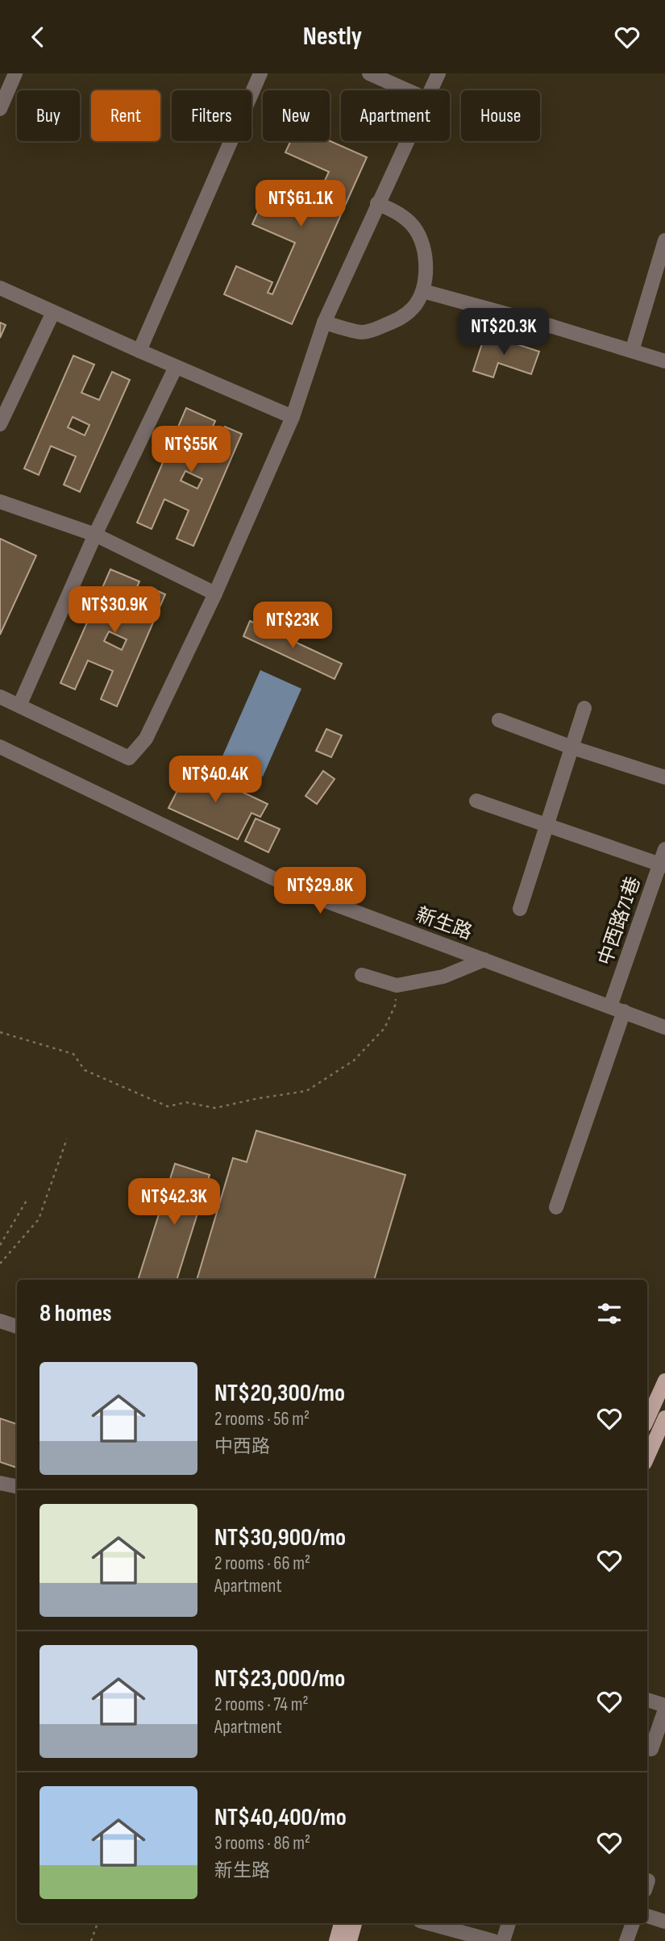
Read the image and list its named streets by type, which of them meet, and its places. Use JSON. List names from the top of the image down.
{
  "streets": {
    "street": ["中西路71巷", "新生路"]
  },
  "crossings": [
    ["中西路71巷", "新生路"]
  ],
  "page": {
    "header": "Nestly",
    "chip": [
      "Buy",
      "Rent",
      "Filters",
      "New",
      "Apartment",
      "House"
    ],
    "price": [
      "NT$61.1K",
      "NT$20.3K",
      "NT$55K",
      "NT$30.9K",
      "NT$23K",
      "NT$40.4K",
      "NT$29.8K",
      "NT$42.3K"
    ],
    "heading": "8 homes",
    "list": [
      {
        "name": "NT$20,300/mo",
        "note": "2 rooms · 56 m² · 中西路"
      },
      {
        "name": "NT$30,900/mo",
        "note": "2 rooms · 66 m² · Apartment"
      },
      {
        "name": "NT$23,000/mo",
        "note": "2 rooms · 74 m² · Apartment"
      },
      {
        "name": "NT$40,400/mo",
        "note": "3 rooms · 86 m² · 新生路"
      }
    ]
  }
}
